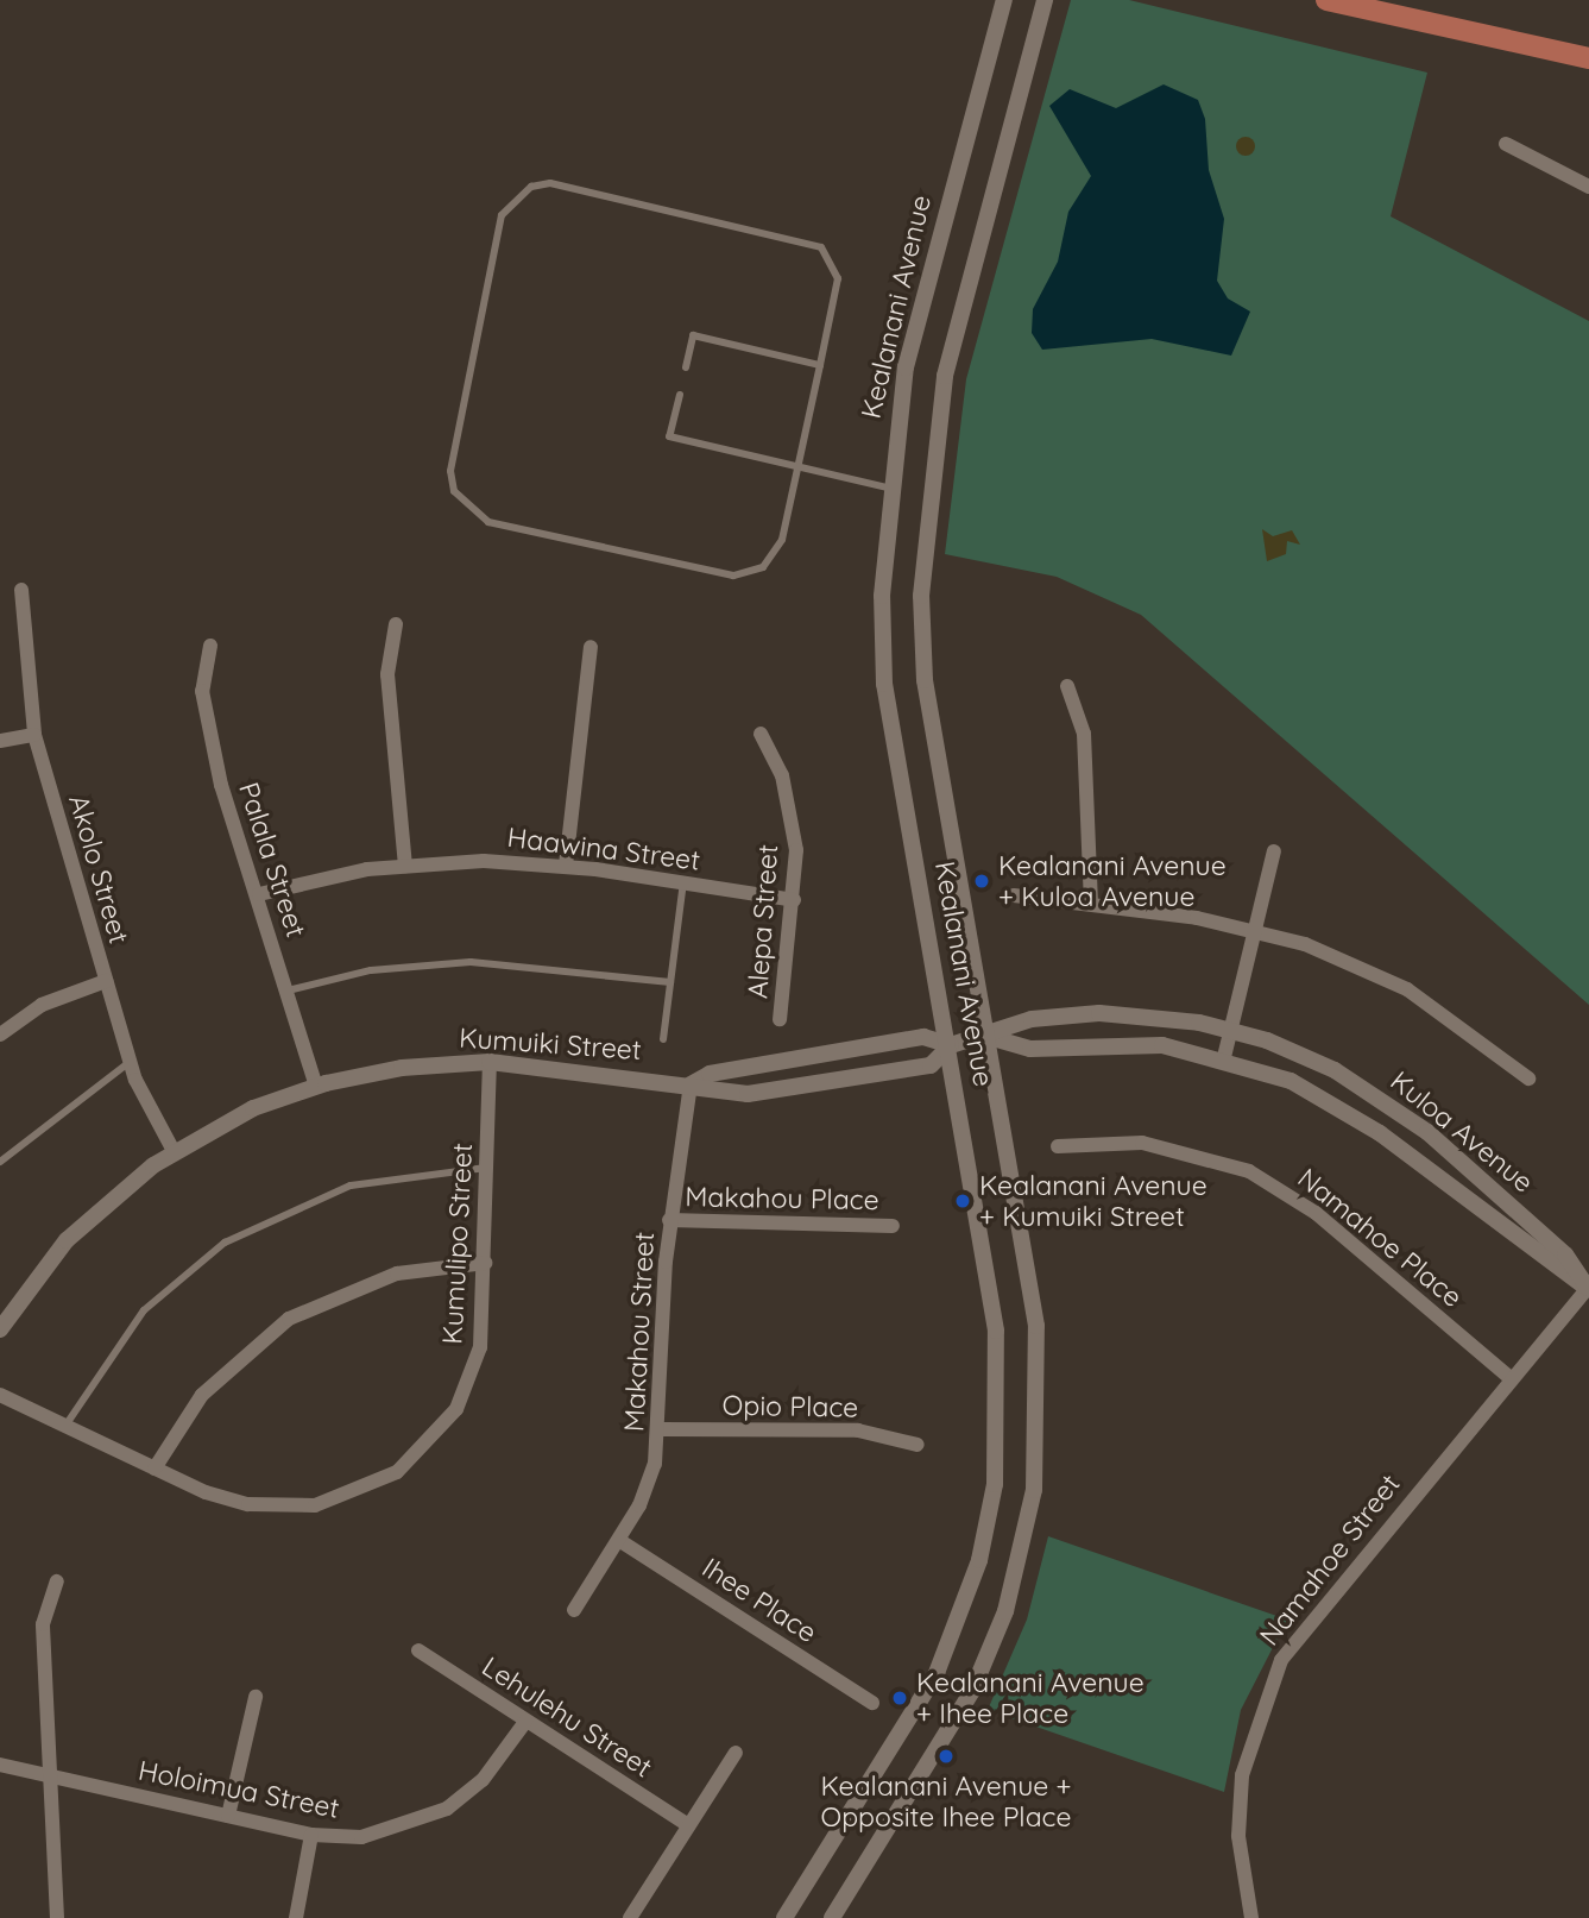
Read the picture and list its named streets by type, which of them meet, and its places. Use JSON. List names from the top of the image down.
{
  "streets": {
    "street": [
      "Kealanani Avenue",
      "Haawina Street",
      "Palala Street",
      "Akolo Street",
      "Alepa Street",
      "Kumuiki Street",
      "Kuloa Avenue",
      "Makahou Place",
      "Namahoe Place",
      "Kumulipo Street",
      "Makahou Street",
      "Opio Place",
      "Namahoe Street",
      "Ihee Place",
      "Lehulehu Street",
      "Holoimua Street"
    ]
  },
  "crossings": [
    ["Kealanani Avenue", "Kumuiki Street"],
    ["Kealanani Avenue", "Kuloa Avenue"],
    ["Haawina Street", "Palala Street"],
    ["Haawina Street", "Alepa Street"],
    ["Palala Street", "Kumuiki Street"],
    ["Akolo Street", "Kumuiki Street"],
    ["Kumuiki Street", "Kuloa Avenue"],
    ["Kumuiki Street", "Kumulipo Street"],
    ["Kumuiki Street", "Makahou Street"],
    ["Kuloa Avenue", "Namahoe Street"],
    ["Makahou Place", "Makahou Street"],
    ["Namahoe Place", "Namahoe Street"],
    ["Makahou Street", "Opio Place"],
    ["Makahou Street", "Ihee Place"],
    ["Lehulehu Street", "Holoimua Street"]
  ],
  "places": [
    "Kealanani Avenue + Kuloa Avenue",
    "Kealanani Avenue + Kumuiki Street",
    "Kealanani Avenue + Ihee Place",
    "Kealanani Avenue + Opposite Ihee Place"
  ]
}
